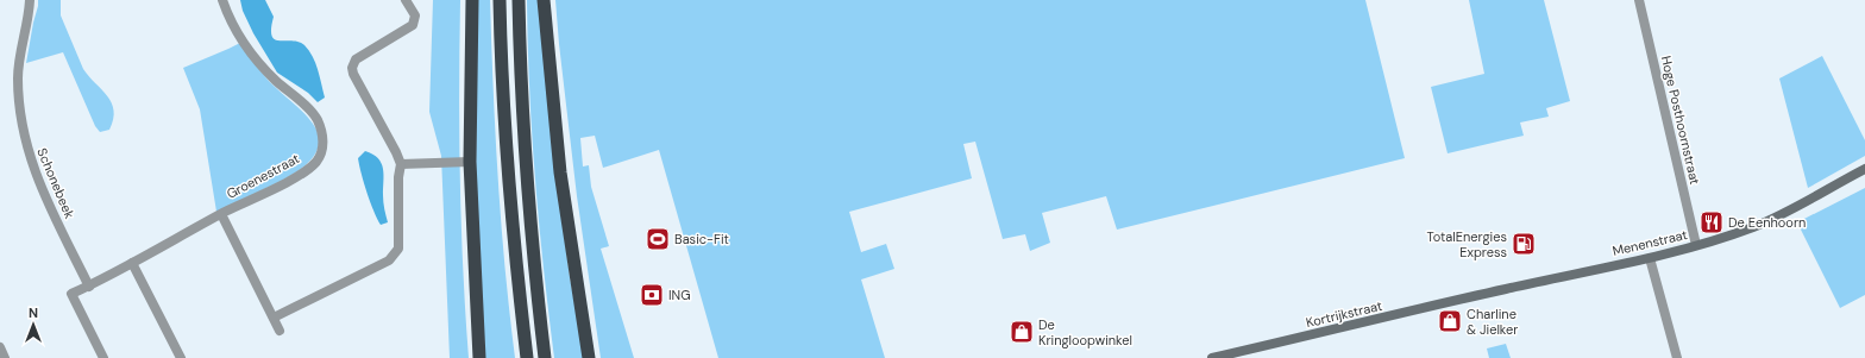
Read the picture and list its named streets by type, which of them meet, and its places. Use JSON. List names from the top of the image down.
{
  "streets": {
    "main road": ["Menenstraat", "Kortrijkstraat"],
    "street": ["Hoge Posthoornstraat", "Groenestraat", "Schonebeek"]
  },
  "crossings": [
    ["Hoge Posthoornstraat", "Menenstraat"],
    ["Groenestraat", "Schonebeek"],
    ["Menenstraat", "Kortrijkstraat"]
  ],
  "places": {
    "restaurant": ["De Eenhoorn"],
    "sports": ["Basic-Fit"],
    "fuel station": ["TotalEnergies Express"],
    "bank": ["ING"],
    "shop": ["Charline & Jielker", "De Kringloopwinkel"]
  },
  "north": "top"
}
